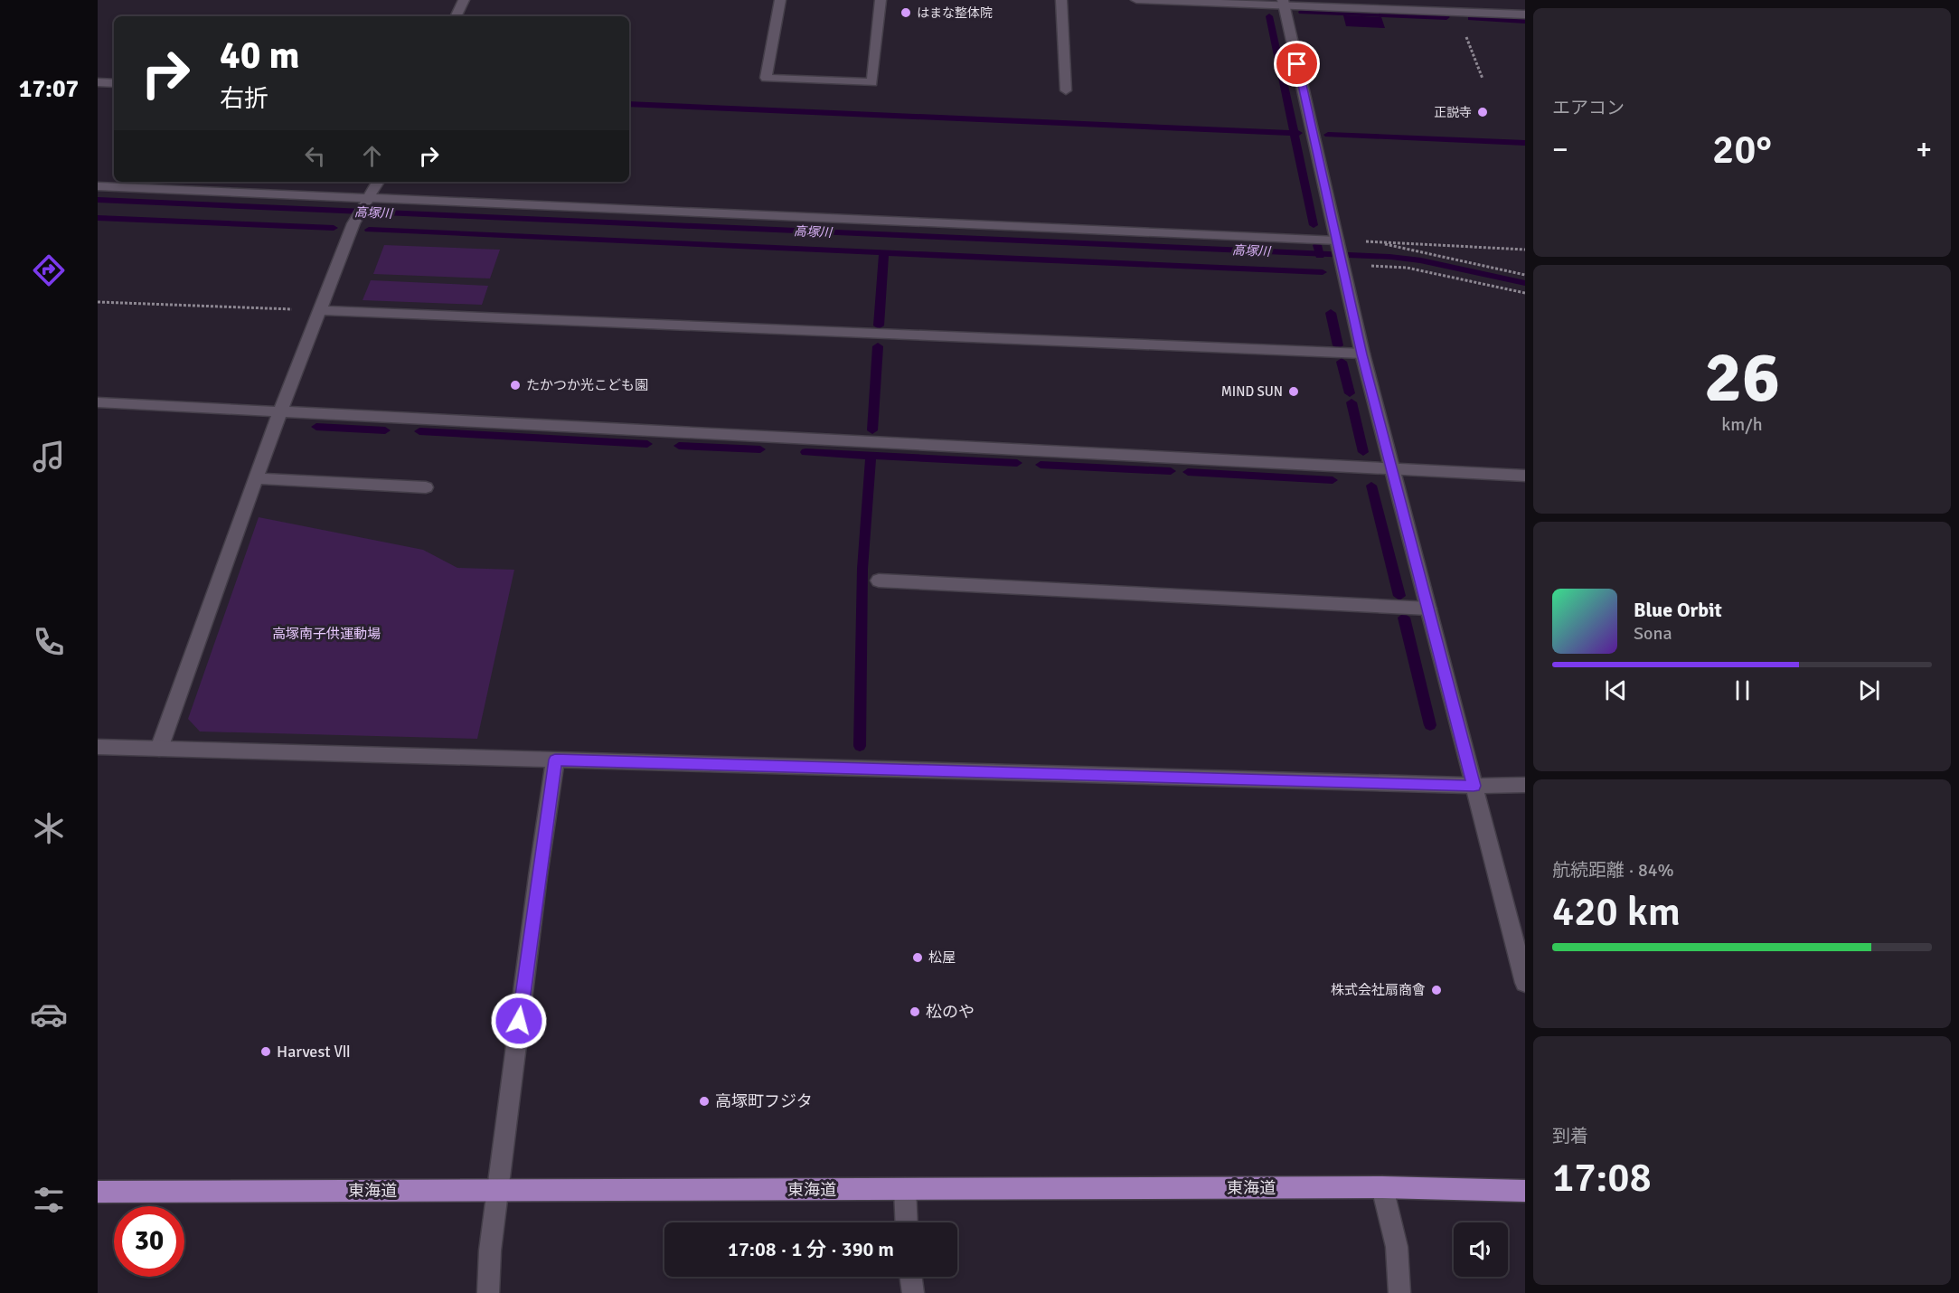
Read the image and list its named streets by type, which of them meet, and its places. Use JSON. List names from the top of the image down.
{
  "streets": {
    "highway": ["東海道"]
  },
  "water": ["高塚川"],
  "parks": ["高塚南子供運動場"],
  "places": [
    "はまな整体院",
    "正説寺",
    "たかつか光こども園",
    "MIND SUN",
    "松屋",
    "株式会社扇商會",
    "松のや",
    "Harvest Ⅶ",
    "高塚町フジタ"
  ],
  "page": {
    "tabs": "17:07",
    "tile": [
      "エアコン",
      ["26", "km/h"],
      ["航続距離 · 84%", "420 km"],
      ["到着", "17:08"]
    ],
    "turn": ["40 m", "右折"],
    "heat": ["−", "20°", "+"],
    "song": ["Blue Orbit", "Sona"],
    "limit": "30",
    "trip": "17:08 · 1 分 · 390 m"
  }
}
